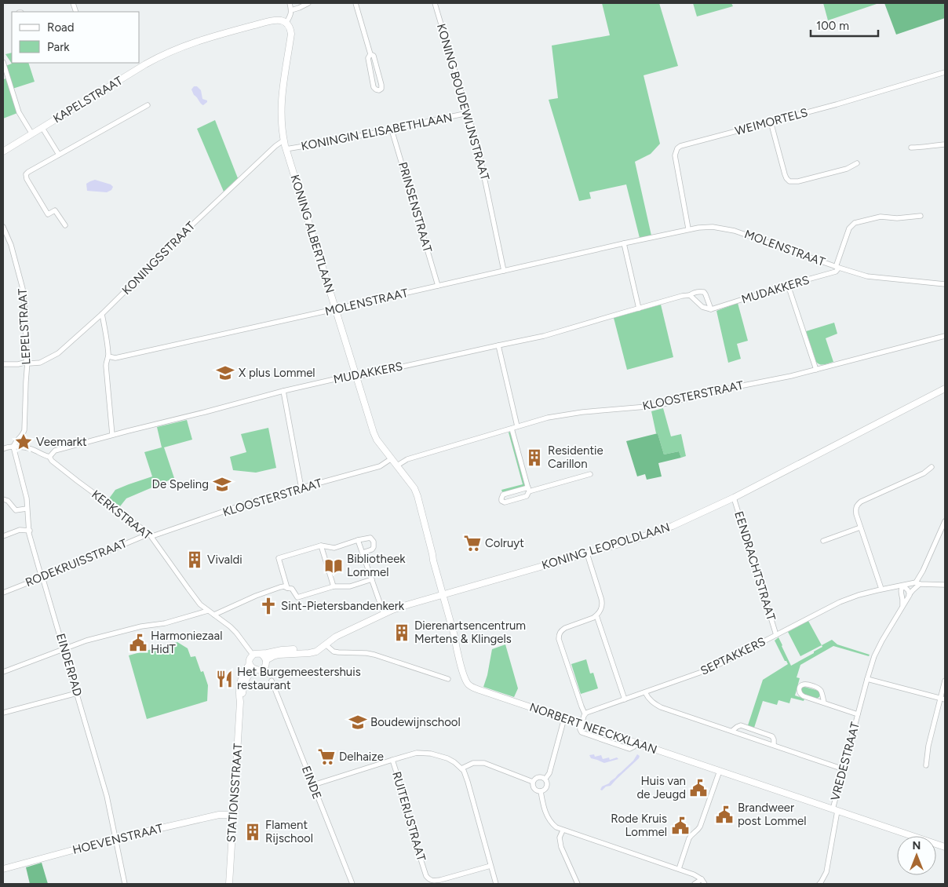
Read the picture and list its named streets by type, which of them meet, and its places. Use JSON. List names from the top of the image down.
{
  "streets": {
    "main road": [
      "KAPELSTRAAT",
      "KONING ALBERTLAAN",
      "KONING LEOPOLDLAAN",
      "NORBERT NEECKXLAAN",
      "STATIONSSTRAAT",
      "HOEVENSTRAAT"
    ],
    "street": [
      "KONING BOUDEWIJNSTRAAT",
      "WEIMORTELS",
      "KONINGIN ELISABETHLAAN",
      "PRINSENSTRAAT",
      "MOLENSTRAAT",
      "KONINGSSTRAAT",
      "MUDAKKERS",
      "LEPELSTRAAT",
      "KLOOSTERSTRAAT",
      "KERKSTRAAT",
      "RODEKRUISSTRAAT",
      "EENDRACHTSTRAAT",
      "SEPTAKKERS",
      "EINDERPAD",
      "VREDESTRAAT",
      "EINDE",
      "RUITERIJSTRAAT"
    ]
  },
  "crossings": [
    ["KAPELSTRAAT", "KONING ALBERTLAAN"],
    ["KONING BOUDEWIJNSTRAAT", "KONINGIN ELISABETHLAAN"],
    ["KONING BOUDEWIJNSTRAAT", "MOLENSTRAAT"],
    ["WEIMORTELS", "MOLENSTRAAT"],
    ["KONINGIN ELISABETHLAAN", "PRINSENSTRAAT"],
    ["KONINGIN ELISABETHLAAN", "KONING ALBERTLAAN"],
    ["PRINSENSTRAAT", "MOLENSTRAAT"],
    ["KONING ALBERTLAAN", "MOLENSTRAAT"],
    ["KONING ALBERTLAAN", "KONINGSSTRAAT"],
    ["KONING ALBERTLAAN", "MUDAKKERS"],
    ["KONING ALBERTLAAN", "KLOOSTERSTRAAT"],
    ["KONING ALBERTLAAN", "KONING LEOPOLDLAAN"],
    ["KONING ALBERTLAAN", "NORBERT NEECKXLAAN"],
    ["MOLENSTRAAT", "MUDAKKERS"],
    ["KONINGSSTRAAT", "LEPELSTRAAT"],
    ["MUDAKKERS", "KERKSTRAAT"],
    ["LEPELSTRAAT", "KERKSTRAAT"],
    ["LEPELSTRAAT", "EINDERPAD"],
    ["KLOOSTERSTRAAT", "KERKSTRAAT"],
    ["KLOOSTERSTRAAT", "RODEKRUISSTRAAT"],
    ["KERKSTRAAT", "RODEKRUISSTRAAT"],
    ["KERKSTRAAT", "EINDERPAD"],
    ["KERKSTRAAT", "STATIONSSTRAAT"],
    ["KONING LEOPOLDLAAN", "EENDRACHTSTRAAT"],
    ["RODEKRUISSTRAAT", "EINDERPAD"],
    ["EENDRACHTSTRAAT", "SEPTAKKERS"],
    ["SEPTAKKERS", "VREDESTRAAT"],
    ["EINDERPAD", "HOEVENSTRAAT"],
    ["NORBERT NEECKXLAAN", "VREDESTRAAT"],
    ["STATIONSSTRAAT", "HOEVENSTRAAT"]
  ],
  "places": {
    "school or university": ["X plus Lommel", "De Speling", "Boudewijnschool"],
    "place": ["Veemarkt"],
    "building": [
      "Residentie Carillon",
      "Vivaldi",
      "Dierenartsencentrum Mertens & Klingels",
      "Flament Rijschool"
    ],
    "supermarket": ["Colruyt", "Delhaize"],
    "library": ["Bibliotheek Lommel"],
    "church": ["Sint-Pietersbandenkerk"],
    "public building": [
      "Harmoniezaal HidT",
      "Huis van de Jeugd",
      "Brandweer post Lommel",
      "Rode Kruis Lommel"
    ],
    "restaurant": ["Het Burgemeestershuis restaurant"]
  },
  "legend": ["Road", "Park"],
  "scale_bar": "100 m",
  "north": "top"
}
